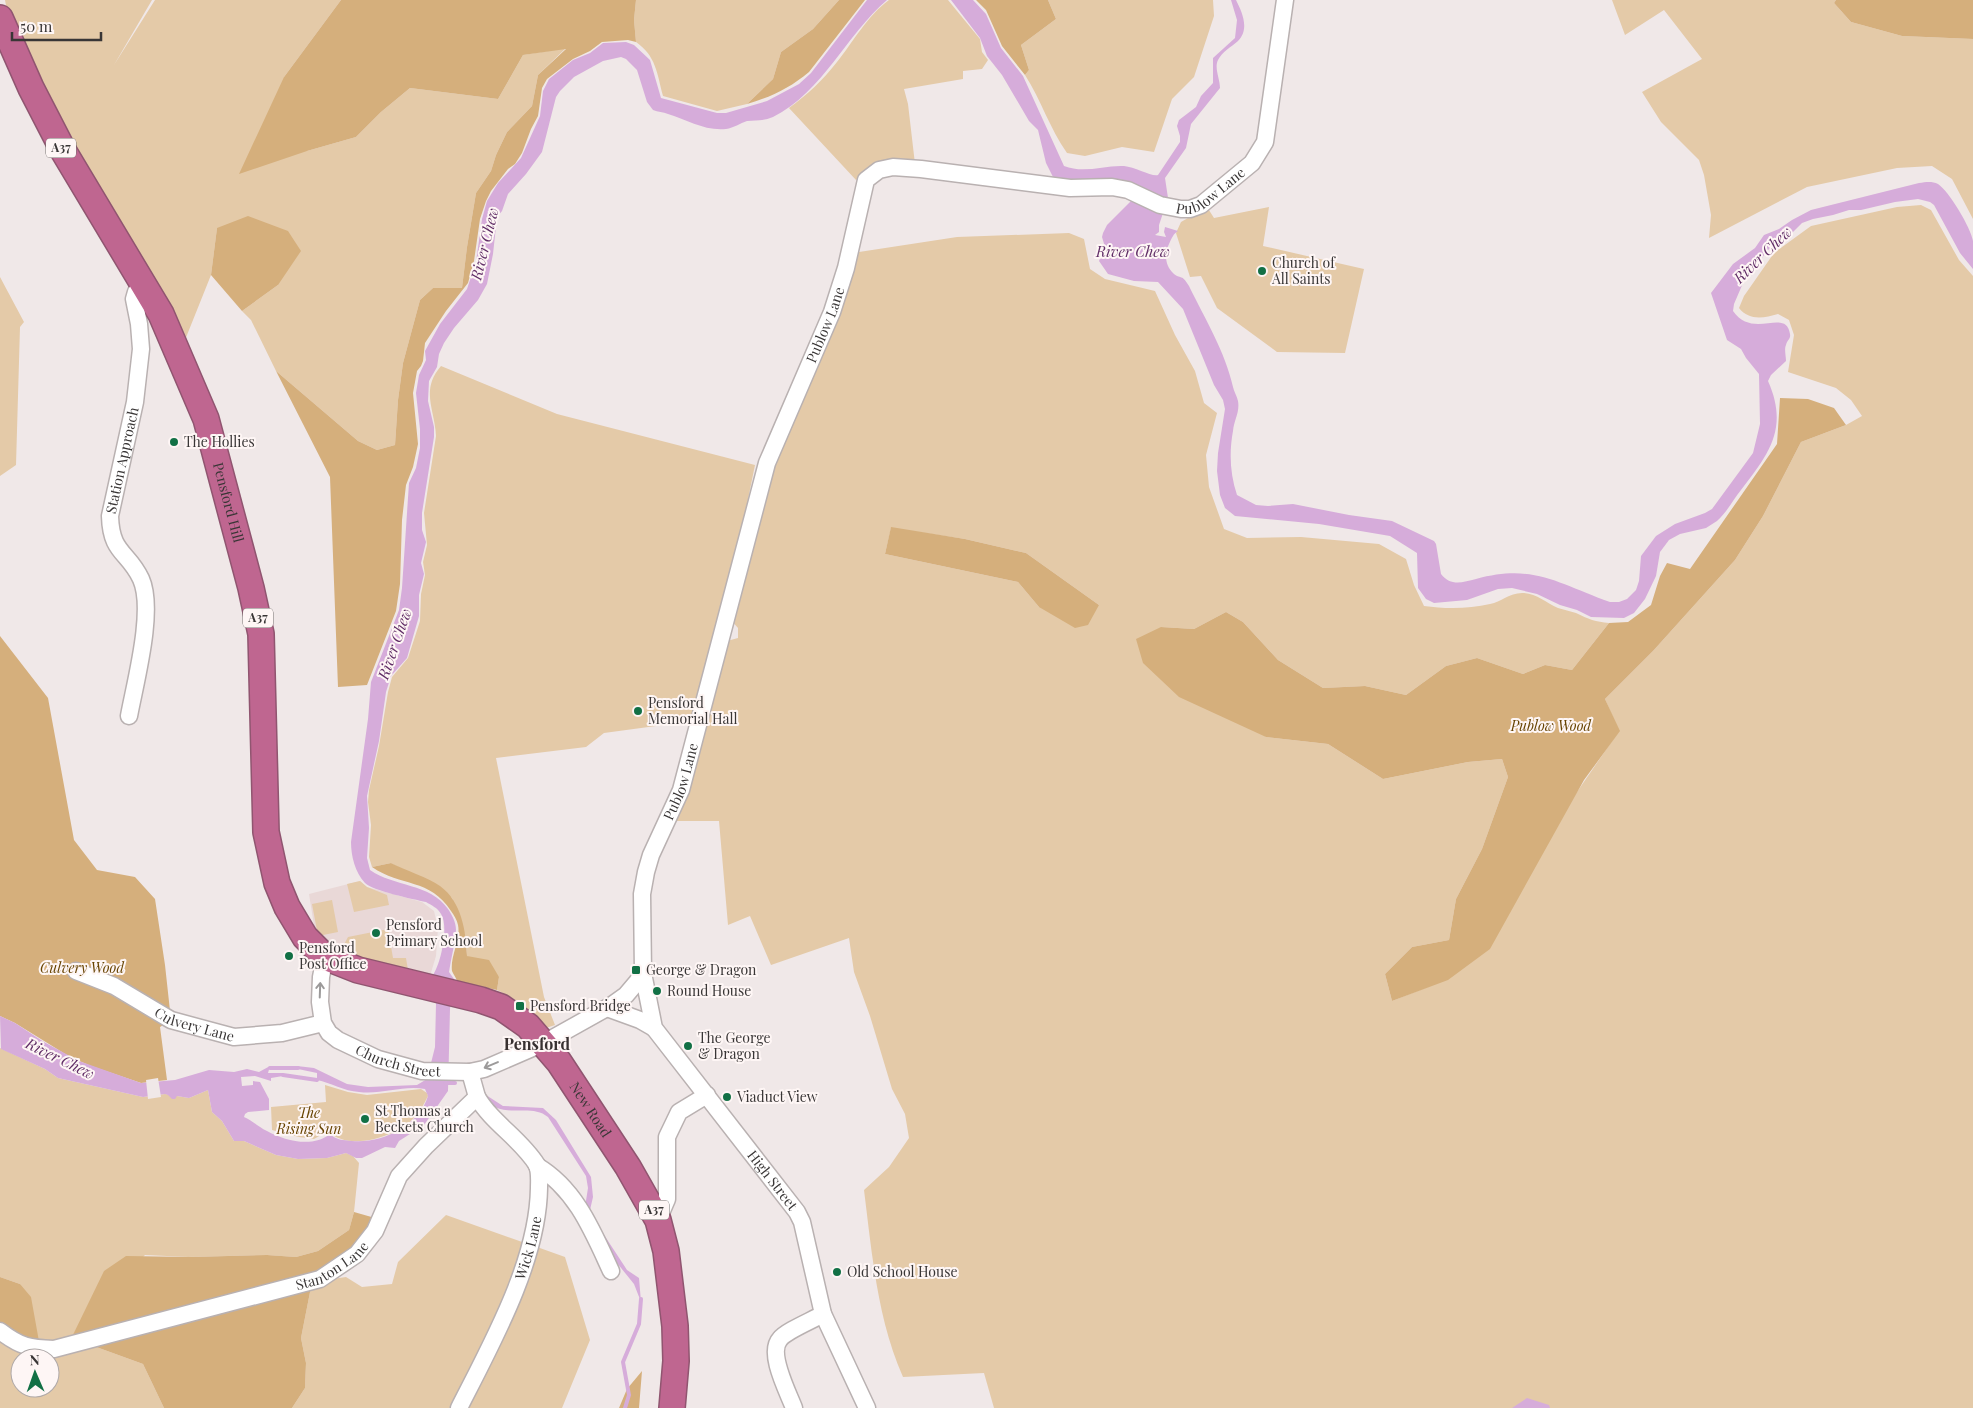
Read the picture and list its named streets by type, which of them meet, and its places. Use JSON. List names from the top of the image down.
{
  "streets": {
    "highway": ["A37", "Pensford Hill", "New Road"],
    "street": [
      "Publow Lane",
      "Station Approach",
      "Culvery Lane",
      "Church Street",
      "High Street",
      "Wick Lane",
      "Stanton Lane"
    ]
  },
  "crossings": [
    ["Publow Lane", "High Street"],
    ["Station Approach", "Pensford Hill"],
    ["Pensford Hill", "New Road"],
    ["Culvery Lane", "Church Street"],
    ["Church Street", "New Road"]
  ],
  "districts": ["Pensford"],
  "water": ["River Chew"],
  "parks": ["Publow Wood", "Culvery Wood", "The Rising Sun"],
  "places": {
    "other": [
      "Church of All Saints",
      "The Hollies",
      "Pensford Memorial Hall",
      "Pensford Primary School",
      "Pensford Post Office",
      "Round House",
      "The George & Dragon",
      "Viaduct View",
      "St Thomas a Beckets Church",
      "Old School House"
    ],
    "transit": ["George & Dragon", "Pensford Bridge"]
  },
  "scale_bar": "50 m",
  "north": "top"
}
